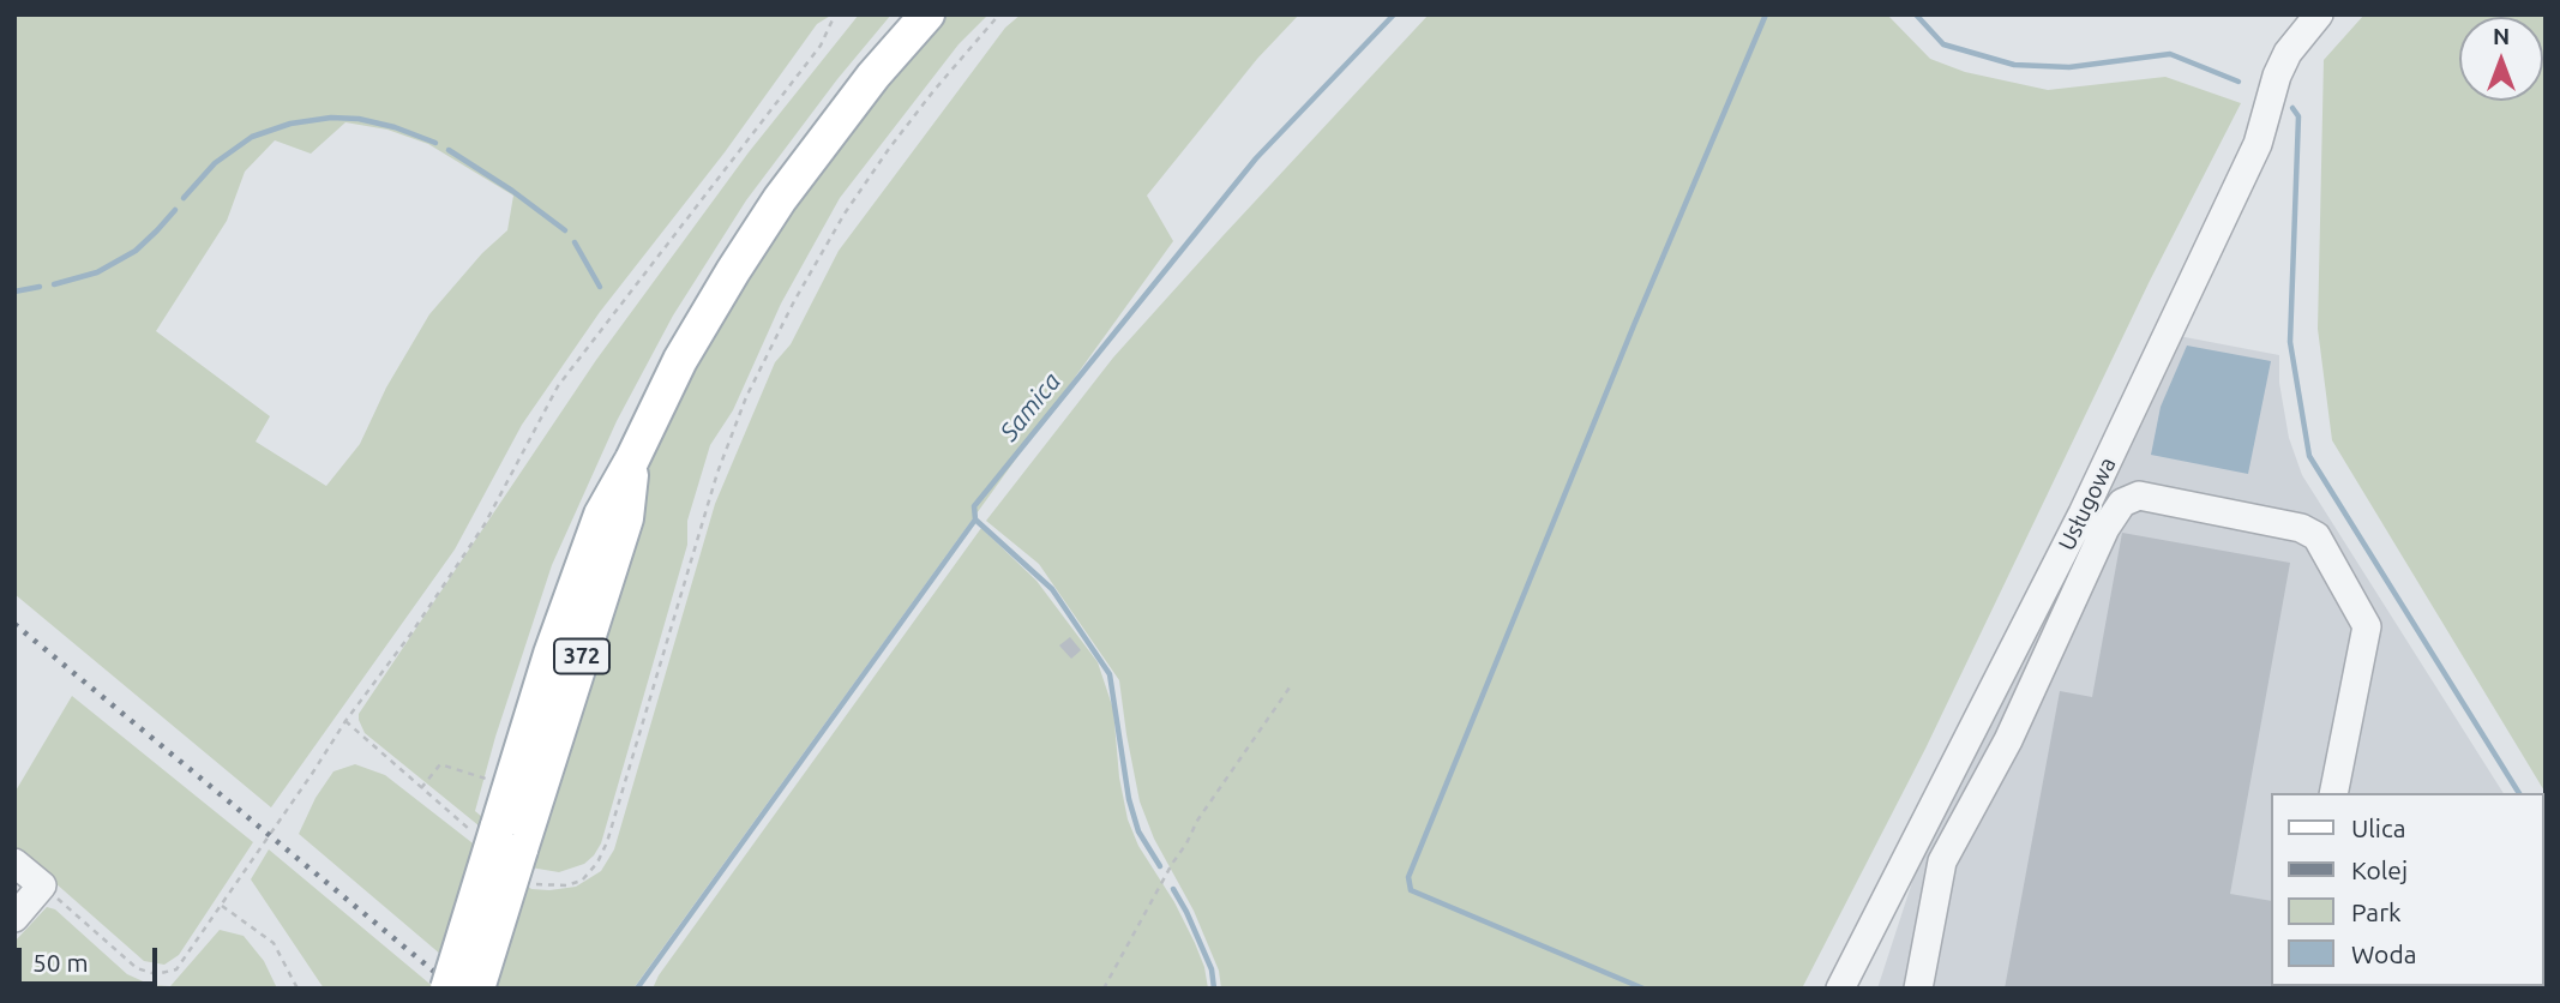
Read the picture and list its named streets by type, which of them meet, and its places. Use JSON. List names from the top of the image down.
{
  "streets": {
    "main road": ["372"],
    "street": ["Usługowa"]
  },
  "water": ["Samica"],
  "legend": [
    "Ulica",
    "Kolej",
    "Park",
    "Woda"
  ],
  "scale_bar": "50 m",
  "north": "top"
}
